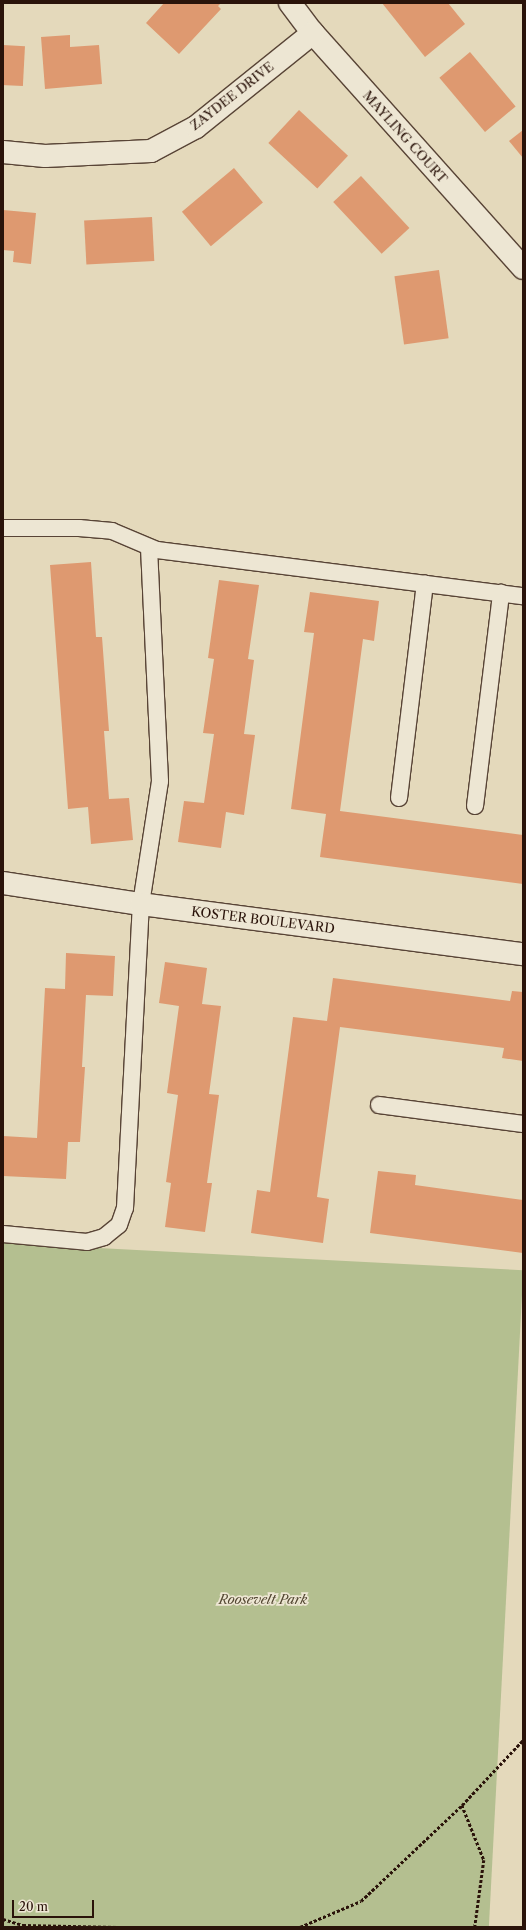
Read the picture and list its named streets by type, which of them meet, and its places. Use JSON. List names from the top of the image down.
{
  "streets": {
    "street": ["ZAYDEE DRIVE", "MAYLING COURT", "KOSTER BOULEVARD"]
  },
  "crossings": [
    ["ZAYDEE DRIVE", "MAYLING COURT"]
  ],
  "parks": ["Roosevelt Park"],
  "scale_bar": "20 m"
}
